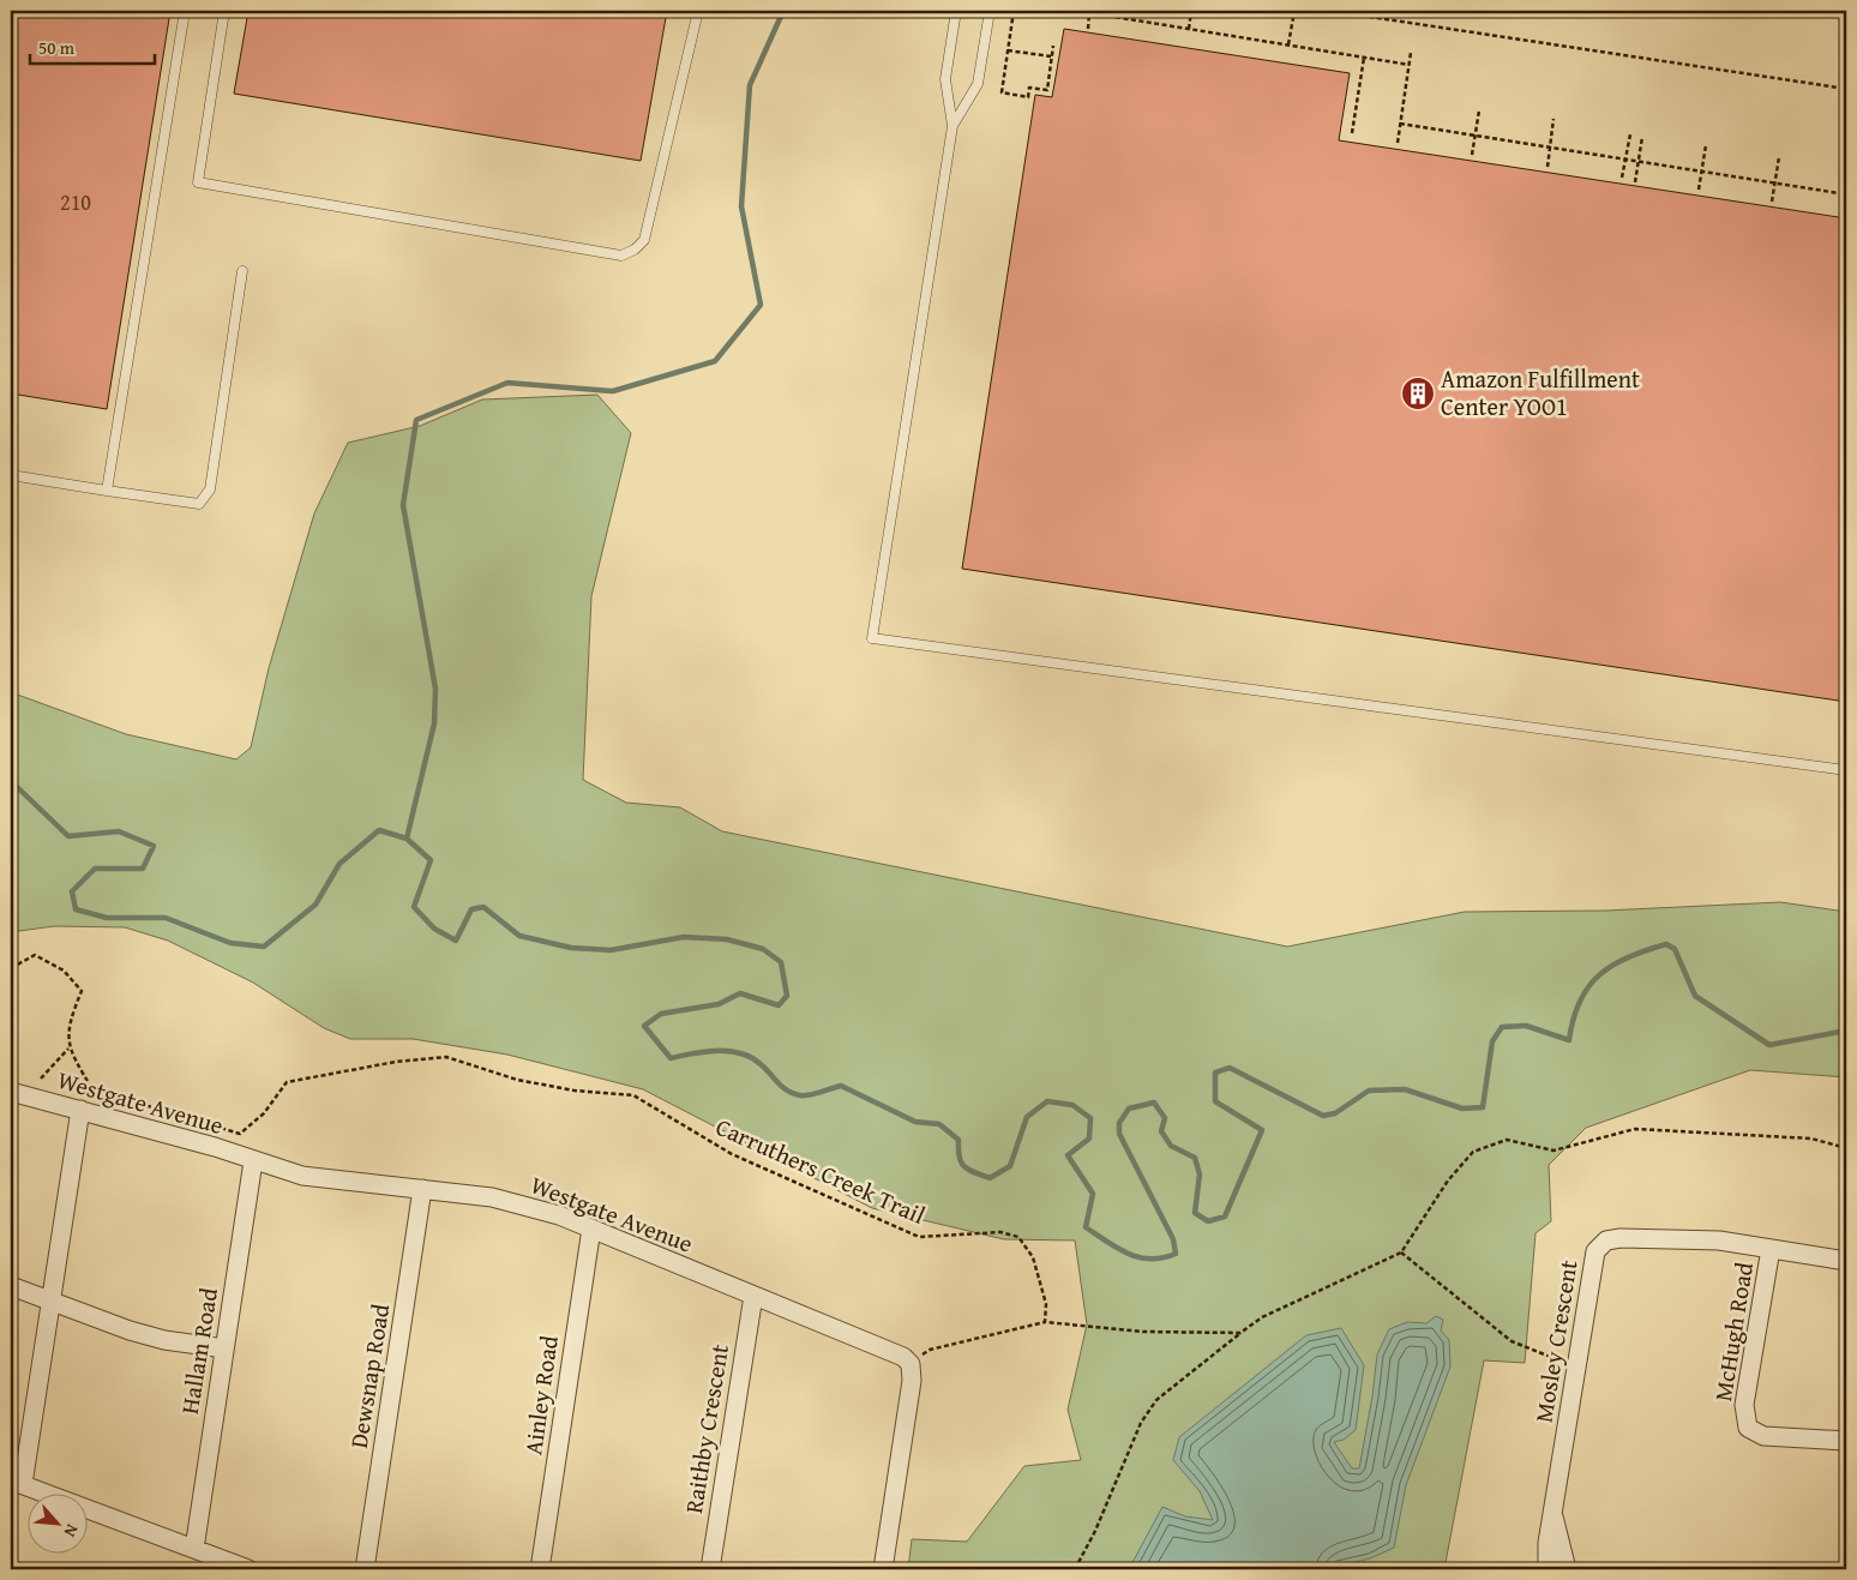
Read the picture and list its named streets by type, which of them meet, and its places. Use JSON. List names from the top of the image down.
{
  "streets": {
    "street": [
      "Westgate Avenue",
      "McHugh Road",
      "Mosley Crescent",
      "Hallam Road",
      "Dewsnap Road",
      "Ainley Road",
      "Raithby Crescent"
    ],
    "path": ["Carruthers Creek Trail"]
  },
  "crossings": [
    ["Westgate Avenue", "Hallam Road"],
    ["Westgate Avenue", "Dewsnap Road"],
    ["Westgate Avenue", "Ainley Road"],
    ["Westgate Avenue", "Raithby Crescent"],
    ["McHugh Road", "Mosley Crescent"]
  ],
  "places": {
    "building": ["Amazon Fulfillment Center YOO1"]
  },
  "house_numbers": ["210"],
  "scale_bar": "50 m",
  "north": "bottom right"
}
